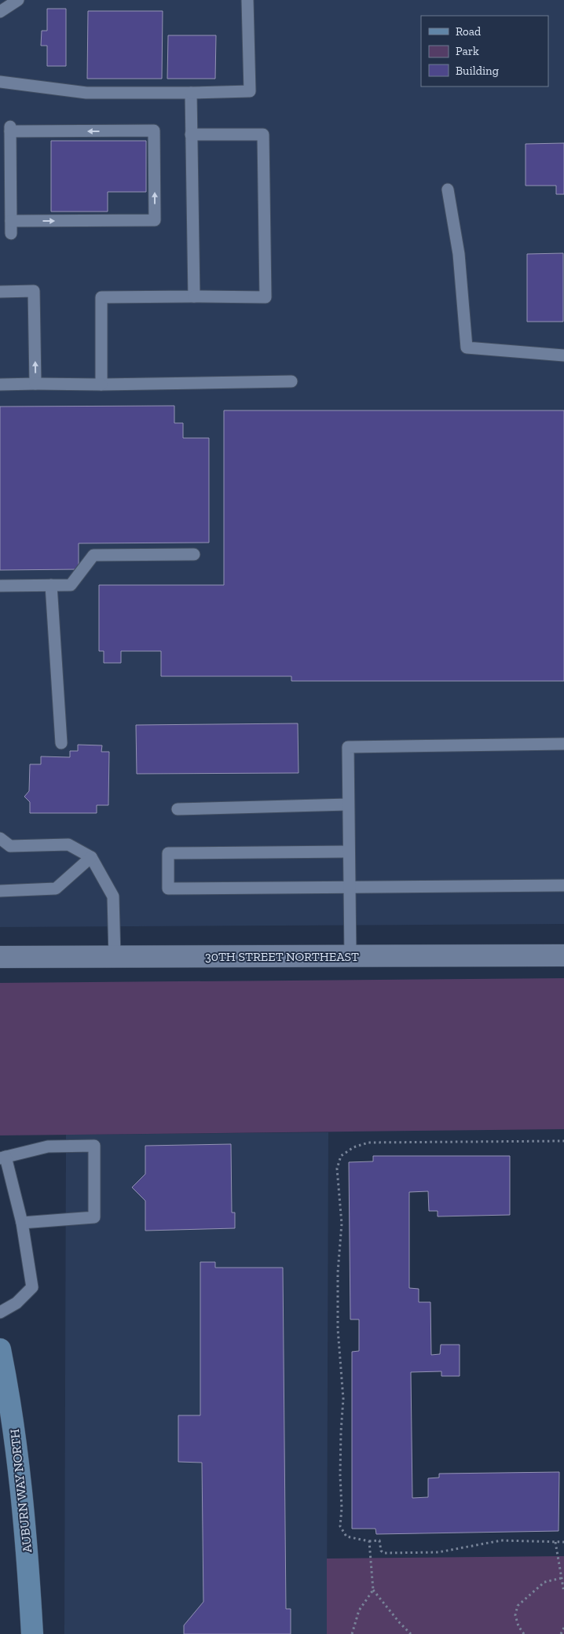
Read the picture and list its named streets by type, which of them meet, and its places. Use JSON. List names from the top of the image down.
{
  "streets": {
    "main road": ["AUBURN WAY NORTH"],
    "street": ["30TH STREET NORTHEAST"]
  },
  "legend": ["Road", "Park", "Building"]
}
